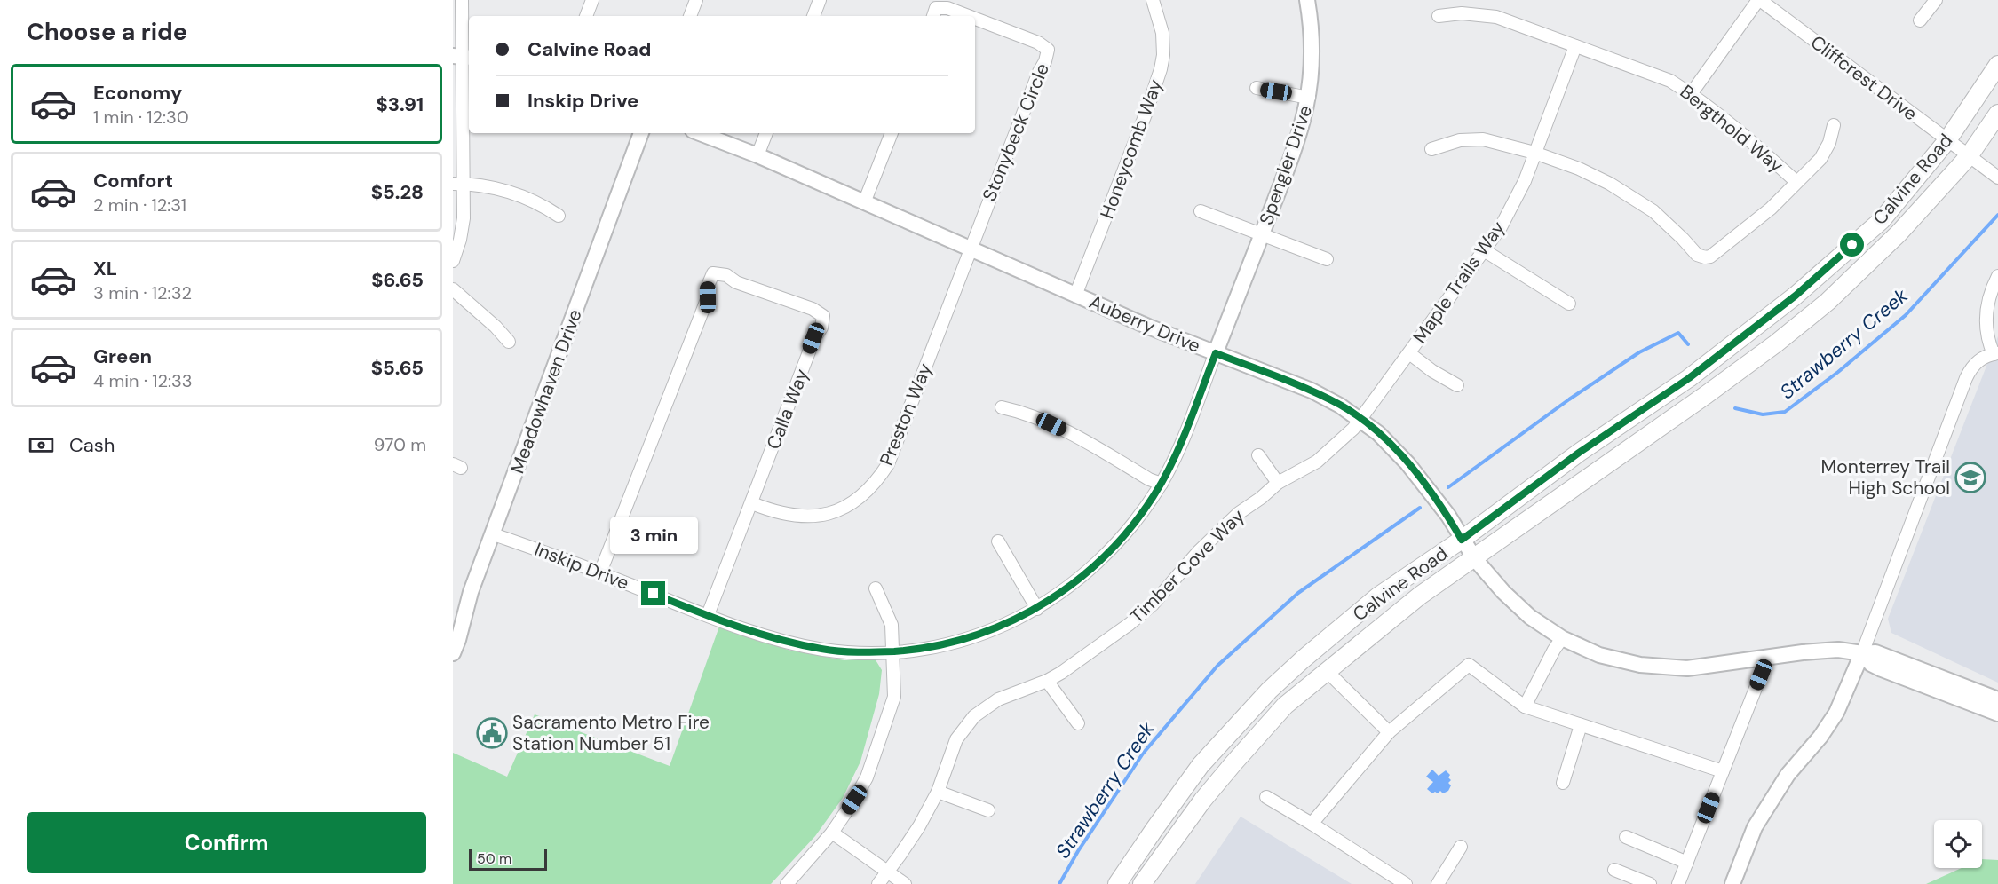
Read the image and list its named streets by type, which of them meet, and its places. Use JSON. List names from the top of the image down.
{
  "streets": {
    "main road": ["Calvine Road"],
    "street": [
      "Cliffcrest Drive",
      "Bergthold Way",
      "Stonybeck Circle",
      "Honeycomb Way",
      "Spengler Drive",
      "Maple Trails Way",
      "Auberry Drive",
      "Meadowhaven Drive",
      "Calla Way",
      "Preston Way",
      "Inskip Drive",
      "Timber Cove Way"
    ]
  },
  "crossings": [
    ["Cliffcrest Drive", "Calvine Road"],
    ["Bergthold Way", "Maple Trails Way"],
    ["Stonybeck Circle", "Auberry Drive"],
    ["Stonybeck Circle", "Preston Way"],
    ["Honeycomb Way", "Auberry Drive"],
    ["Spengler Drive", "Auberry Drive"],
    ["Spengler Drive", "Inskip Drive"],
    ["Calvine Road", "Auberry Drive"],
    ["Maple Trails Way", "Auberry Drive"],
    ["Maple Trails Way", "Timber Cove Way"],
    ["Auberry Drive", "Preston Way"],
    ["Auberry Drive", "Inskip Drive"],
    ["Auberry Drive", "Timber Cove Way"],
    ["Meadowhaven Drive", "Inskip Drive"],
    ["Calla Way", "Preston Way"],
    ["Calla Way", "Inskip Drive"]
  ],
  "water": ["Strawberry Creek"],
  "places": {
    "school or university": ["Monterrey Trail High School"],
    "public building": ["Sacramento Metro Fire Station Number 51"]
  },
  "scale_bar": "50 m",
  "page": {
    "heading": "Choose a ride",
    "banner": ["Calvine Road", "Inskip Drive"],
    "list": [
      {
        "name": "Economy",
        "note": "1 min · 12:30",
        "value": "$3.91"
      },
      {
        "name": "Comfort",
        "note": "2 min · 12:31",
        "value": "$5.28"
      },
      {
        "name": "XL",
        "note": "3 min · 12:32",
        "value": "$6.65"
      },
      {
        "name": "Green",
        "note": "4 min · 12:33",
        "value": "$5.65"
      }
    ],
    "pay": ["Cash", "970 m"],
    "bubble": "3 min",
    "buttons": "Confirm",
    "scale": "50 m"
  }
}
